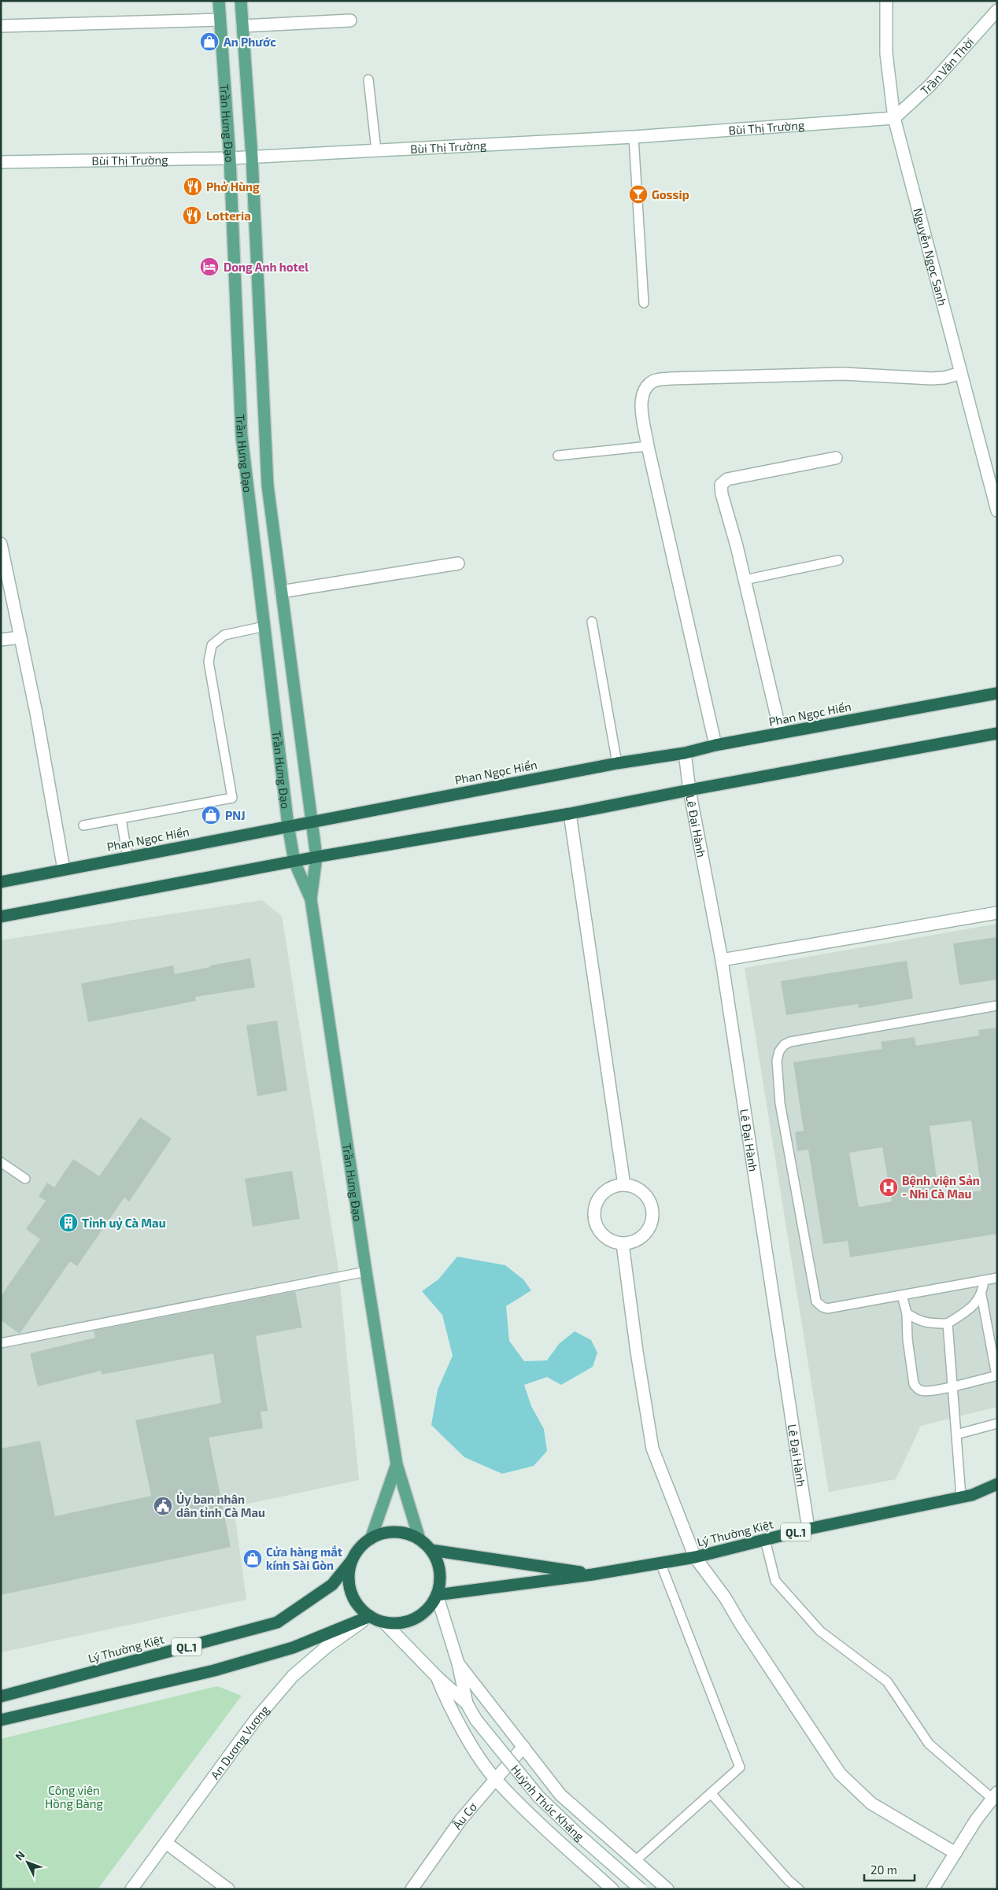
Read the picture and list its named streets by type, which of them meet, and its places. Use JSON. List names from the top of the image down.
{
  "streets": {
    "highway": ["Phan Ngọc Hiển", "QL.1", "Lý Thường Kiệt"],
    "main road": ["Trần Hưng Đạo"],
    "street": [
      "Trần Văn Thời",
      "Bùi Thị Trường",
      "Nguyễn Ngọc Sanh",
      "Lê Đại Hành",
      "An Dương Vương",
      "Huỳnh Thúc Kháng",
      "Âu Cơ"
    ]
  },
  "crossings": [
    ["Trần Văn Thời", "Bùi Thị Trường"],
    ["Trần Văn Thời", "Nguyễn Ngọc Sanh"],
    ["Trần Hưng Đạo", "Bùi Thị Trường"],
    ["Trần Hưng Đạo", "Phan Ngọc Hiển"],
    ["Trần Hưng Đạo", "QL.1"],
    ["Trần Hưng Đạo", "Lý Thường Kiệt"],
    ["Trần Hưng Đạo", "An Dương Vương"],
    ["Trần Hưng Đạo", "Huỳnh Thúc Kháng"],
    ["Bùi Thị Trường", "Nguyễn Ngọc Sanh"],
    ["Phan Ngọc Hiển", "Lê Đại Hành"],
    ["Lê Đại Hành", "Lý Thường Kiệt"],
    ["QL.1", "Lý Thường Kiệt"],
    ["QL.1", "An Dương Vương"],
    ["QL.1", "Huỳnh Thúc Kháng"],
    ["Lý Thường Kiệt", "An Dương Vương"],
    ["Lý Thường Kiệt", "Huỳnh Thúc Kháng"],
    ["An Dương Vương", "Huỳnh Thúc Kháng"]
  ],
  "parks": ["Công viên Hồng Bàng"],
  "places": {
    "shop": ["An Phước", "PNJ", "Cửa hàng mắt kính Sài Gòn"],
    "restaurant": ["Phở Hùng", "Lotteria"],
    "bar": ["Gossip"],
    "hotel": ["Dong Anh hotel"],
    "hospital": ["Bệnh viện Sản - Nhi Cà Mau"],
    "building": ["Tỉnh uỷ Cà Mau"],
    "public building": ["Ủy ban nhân dân tỉnh Cà Mau"]
  },
  "scale_bar": "20 m",
  "north": "top left"
}
